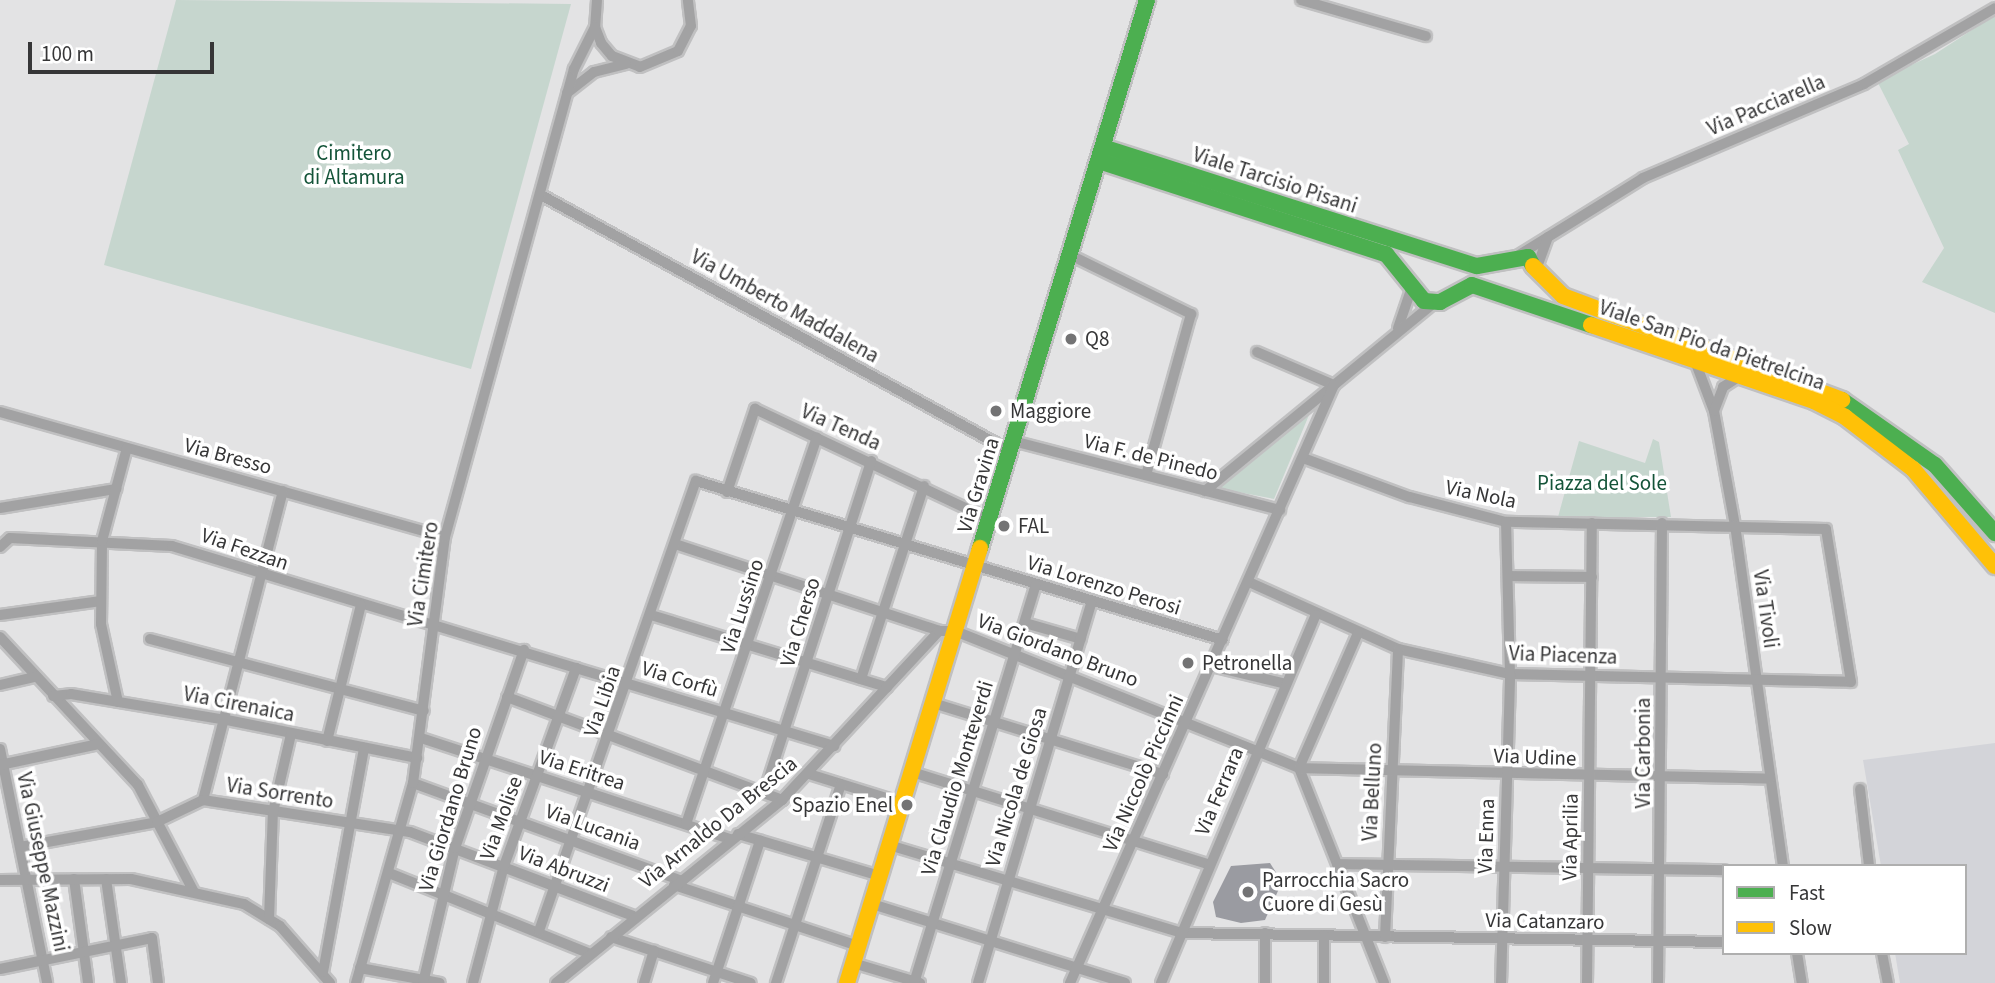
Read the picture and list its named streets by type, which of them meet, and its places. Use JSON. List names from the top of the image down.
{
  "streets": {
    "main road": ["Viale Tarcisio Pisani", "Viale San Pio da Pietrelcina", "Via Gravina"],
    "street": [
      "Via Pacciarella",
      "Via Umberto Maddalena",
      "Via Tenda",
      "Via Bresso",
      "Via F. de Pinedo",
      "Via Nola",
      "Via Fezzan",
      "Via Cimitero",
      "Via Lorenzo Perosi",
      "Via Lussino",
      "Via Tivoli",
      "Via Cherso",
      "Via Giordano Bruno",
      "Via Piacenza",
      "Via Corfù",
      "Via Libia",
      "Via Cirenaica",
      "Via Carbonia",
      "Via Udine",
      "Via Eritrea",
      "Via Niccolò Piccinni",
      "Via Claudio Monteverdi",
      "Via Nicola de Giosa",
      "Via Ferrara",
      "Via Belluno",
      "Via Sorrento",
      "Via Molise",
      "Via Arnaldo Da Brescia",
      "Via Lucania",
      "Via Enna",
      "Via Aprilia",
      "Via Giuseppe Mazzini",
      "Via Abruzzi",
      "Via Catanzaro"
    ]
  },
  "crossings": [
    ["Via Pacciarella", "Viale Tarcisio Pisani"],
    ["Via Pacciarella", "Viale San Pio da Pietrelcina"],
    ["Viale Tarcisio Pisani", "Viale San Pio da Pietrelcina"],
    ["Viale Tarcisio Pisani", "Via Gravina"],
    ["Via Umberto Maddalena", "Via F. de Pinedo"],
    ["Via Umberto Maddalena", "Via Gravina"],
    ["Via Umberto Maddalena", "Via Cimitero"],
    ["Viale San Pio da Pietrelcina", "Via Tivoli"],
    ["Via Tenda", "Via Gravina"],
    ["Via Tenda", "Via Lorenzo Perosi"],
    ["Via Tenda", "Via Lussino"],
    ["Via Tenda", "Via Cherso"],
    ["Via Bresso", "Via Cimitero"],
    ["Via F. de Pinedo", "Via Gravina"],
    ["Via F. de Pinedo", "Via Niccolò Piccinni"],
    ["Via Gravina", "Via Lorenzo Perosi"],
    ["Via Gravina", "Via Giordano Bruno"],
    ["Via Gravina", "Via Eritrea"],
    ["Via Gravina", "Via Arnaldo Da Brescia"],
    ["Via Gravina", "Via Lucania"],
    ["Via Gravina", "Via Catanzaro"],
    ["Via Nola", "Via Tivoli"],
    ["Via Nola", "Via Piacenza"],
    ["Via Nola", "Via Carbonia"],
    ["Via Nola", "Via Niccolò Piccinni"],
    ["Via Nola", "Via Enna"],
    ["Via Nola", "Via Aprilia"],
    ["Via Fezzan", "Via Cimitero"],
    ["Via Fezzan", "Via Corfù"],
    ["Via Cimitero", "Via Corfù"],
    ["Via Cimitero", "Via Cirenaica"],
    ["Via Cimitero", "Via Eritrea"],
    ["Via Cimitero", "Via Sorrento"],
    ["Via Cimitero", "Via Lucania"],
    ["Via Cimitero", "Via Abruzzi"],
    ["Via Lorenzo Perosi", "Via Lussino"],
    ["Via Lorenzo Perosi", "Via Cherso"],
    ["Via Lorenzo Perosi", "Via Libia"],
    ["Via Lorenzo Perosi", "Via Niccolò Piccinni"],
    ["Via Lorenzo Perosi", "Via Claudio Monteverdi"],
    ["Via Lorenzo Perosi", "Via Nicola de Giosa"],
    ["Via Lussino", "Via Giordano Bruno"],
    ["Via Lussino", "Via Corfù"],
    ["Via Lussino", "Via Eritrea"],
    ["Via Tivoli", "Via Piacenza"],
    ["Via Tivoli", "Via Udine"],
    ["Via Cherso", "Via Giordano Bruno"],
    ["Via Cherso", "Via Corfù"],
    ["Via Giordano Bruno", "Via Corfù"],
    ["Via Giordano Bruno", "Via Libia"],
    ["Via Giordano Bruno", "Via Udine"],
    ["Via Giordano Bruno", "Via Eritrea"],
    ["Via Giordano Bruno", "Via Niccolò Piccinni"],
    ["Via Giordano Bruno", "Via Claudio Monteverdi"],
    ["Via Giordano Bruno", "Via Nicola de Giosa"],
    ["Via Giordano Bruno", "Via Ferrara"],
    ["Via Giordano Bruno", "Via Arnaldo Da Brescia"],
    ["Via Giordano Bruno", "Via Lucania"],
    ["Via Giordano Bruno", "Via Abruzzi"],
    ["Via Piacenza", "Via Carbonia"],
    ["Via Piacenza", "Via Niccolò Piccinni"],
    ["Via Piacenza", "Via Ferrara"],
    ["Via Piacenza", "Via Belluno"],
    ["Via Piacenza", "Via Enna"],
    ["Via Piacenza", "Via Aprilia"],
    ["Via Corfù", "Via Libia"],
    ["Via Corfù", "Via Molise"],
    ["Via Corfù", "Via Arnaldo Da Brescia"],
    ["Via Libia", "Via Eritrea"],
    ["Via Libia", "Via Lucania"],
    ["Via Libia", "Via Abruzzi"],
    ["Via Carbonia", "Via Udine"],
    ["Via Carbonia", "Via Catanzaro"],
    ["Via Udine", "Via Belluno"],
    ["Via Udine", "Via Enna"],
    ["Via Udine", "Via Aprilia"],
    ["Via Eritrea", "Via Molise"],
    ["Via Eritrea", "Via Arnaldo Da Brescia"],
    ["Via Niccolò Piccinni", "Via Catanzaro"],
    ["Via Claudio Monteverdi", "Via Catanzaro"],
    ["Via Nicola de Giosa", "Via Catanzaro"],
    ["Via Ferrara", "Via Catanzaro"],
    ["Via Belluno", "Via Catanzaro"],
    ["Via Sorrento", "Via Giuseppe Mazzini"],
    ["Via Sorrento", "Via Abruzzi"],
    ["Via Molise", "Via Lucania"],
    ["Via Molise", "Via Abruzzi"],
    ["Via Arnaldo Da Brescia", "Via Lucania"],
    ["Via Arnaldo Da Brescia", "Via Abruzzi"],
    ["Via Enna", "Via Catanzaro"],
    ["Via Aprilia", "Via Catanzaro"]
  ],
  "parks": ["Cimitero di Altamura", "Piazza del Sole"],
  "places": [
    "Q8",
    "Maggiore",
    "FAL",
    "Petronella",
    "Spazio Enel",
    "Parrocchia Sacro Cuore di Gesù"
  ],
  "legend": ["Fast", "Slow"],
  "scale_bar": "100 m"
}
